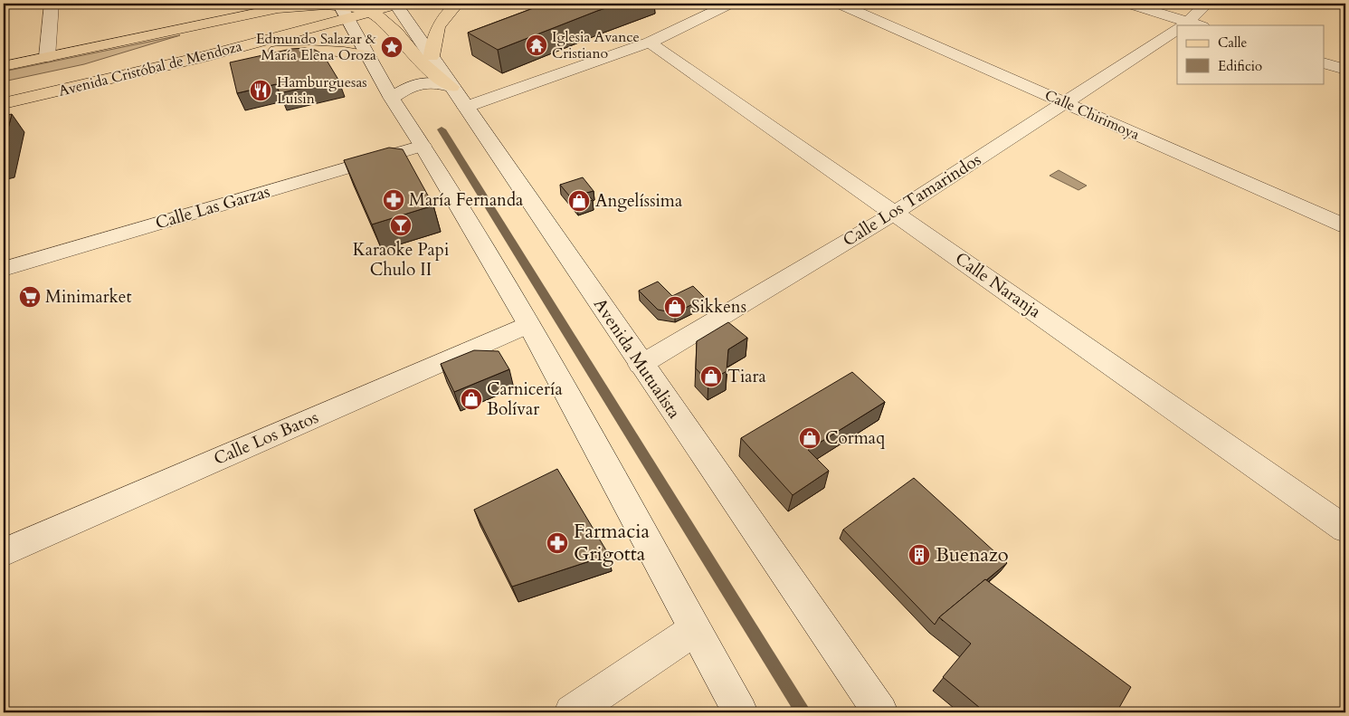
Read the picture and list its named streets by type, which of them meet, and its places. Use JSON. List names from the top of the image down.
{
  "streets": {
    "main road": ["Avenida Cristóbal de Mendoza"],
    "street": [
      "Calle Chirimoya",
      "Calle Los Tamarindos",
      "Calle Las Garzas",
      "Calle Naranja",
      "Avenida Mutualista",
      "Calle Los Batos"
    ]
  },
  "crossings": [
    ["Calle Chirimoya", "Calle Los Tamarindos"],
    ["Calle Los Tamarindos", "Calle Naranja"],
    ["Calle Los Tamarindos", "Avenida Mutualista"]
  ],
  "places": {
    "temple": ["Iglesia Avance Cristiano"],
    "place": ["Edmundo Salazar & María Elena Oroza"],
    "restaurant": ["Hamburguesas Luisin"],
    "pharmacy": ["María Fernanda", "Farmacia Grigotta"],
    "shop": [
      "Angelíssima",
      "Sikkens",
      "Tiara",
      "Carnicería Bolívar",
      "Cormaq"
    ],
    "bar": ["Karaoke Papi Chulo II"],
    "supermarket": ["Minimarket"],
    "building": ["Buenazo"]
  },
  "legend": ["Calle", "Edificio"]
}
